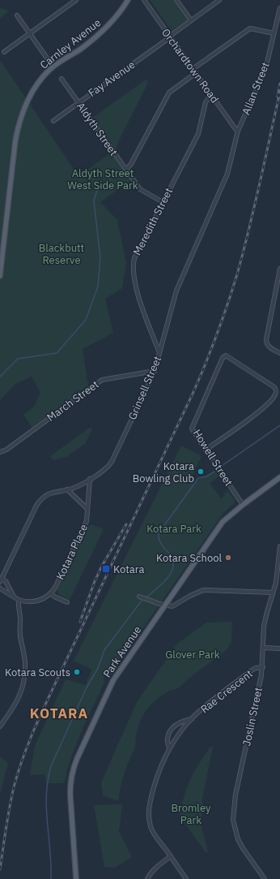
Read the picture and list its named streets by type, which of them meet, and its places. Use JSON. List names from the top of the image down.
{
  "streets": {
    "main road": ["Carnley Avenue", "Park Avenue"],
    "street": [
      "Orchardtown Road",
      "Fay Avenue",
      "Allan Street",
      "Aldyth Street",
      "Meredith Street",
      "Grinsell Street",
      "March Street",
      "Howell Street",
      "Kotara Place",
      "Rae Crescent",
      "Joslin Street"
    ]
  },
  "crossings": [
    ["Orchardtown Road", "Fay Avenue"],
    ["Orchardtown Road", "Allan Street"],
    ["Orchardtown Road", "Meredith Street"],
    ["Orchardtown Road", "Grinsell Street"],
    ["Fay Avenue", "Aldyth Street"],
    ["Allan Street", "Grinsell Street"],
    ["Aldyth Street", "Meredith Street"],
    ["Meredith Street", "Grinsell Street"],
    ["Grinsell Street", "March Street"],
    ["Grinsell Street", "Kotara Place"],
    ["Howell Street", "Park Avenue"],
    ["Rae Crescent", "Joslin Street"]
  ],
  "districts": ["KOTARA"],
  "parks": [
    "Aldyth Street West Side Park",
    "Blackbutt Reserve",
    "Kotara Park",
    "Glover Park",
    "Bromley Park"
  ],
  "places": {
    "other": ["Kotara Bowling Club", "Kotara School", "Kotara Scouts"],
    "transit": ["Kotara"]
  }
}
